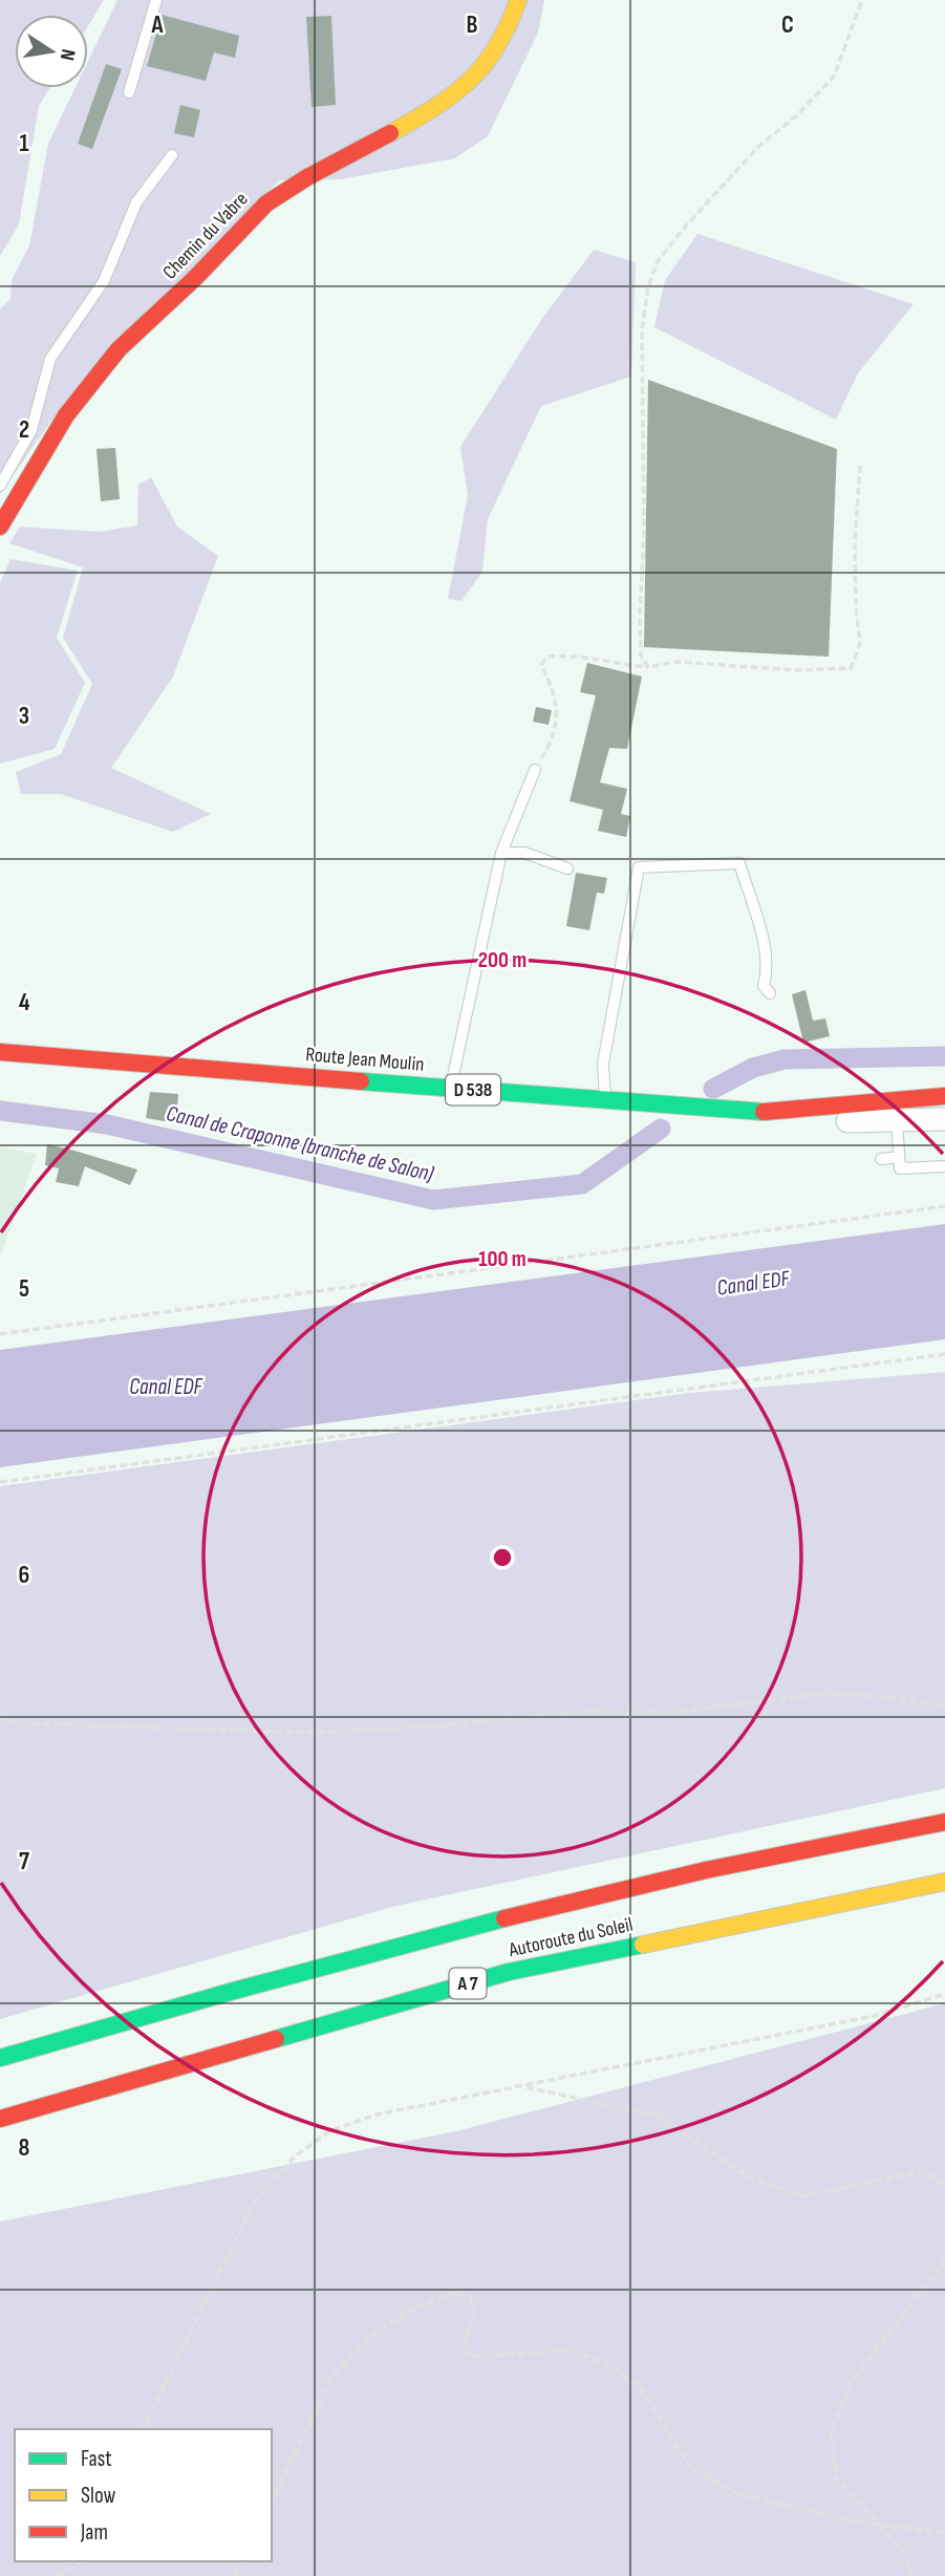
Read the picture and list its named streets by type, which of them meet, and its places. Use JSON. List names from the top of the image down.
{
  "streets": {
    "main road": [
      "Chemin du Vabre",
      "Route Jean Moulin",
      "D 538",
      "Autoroute du Soleil",
      "A 7"
    ]
  },
  "water": ["Canal de Craponne (branche de Salon)", "Canal EDF"],
  "legend": ["Fast", "Slow", "Jam"],
  "north": "right",
  "grid": {
    "columns": ["A", "B", "C"],
    "rows": [
      "1",
      "2",
      "3",
      "4",
      "5",
      "6",
      "7",
      "8"
    ]
  },
  "rings": ["200 m", "100 m"]
}
